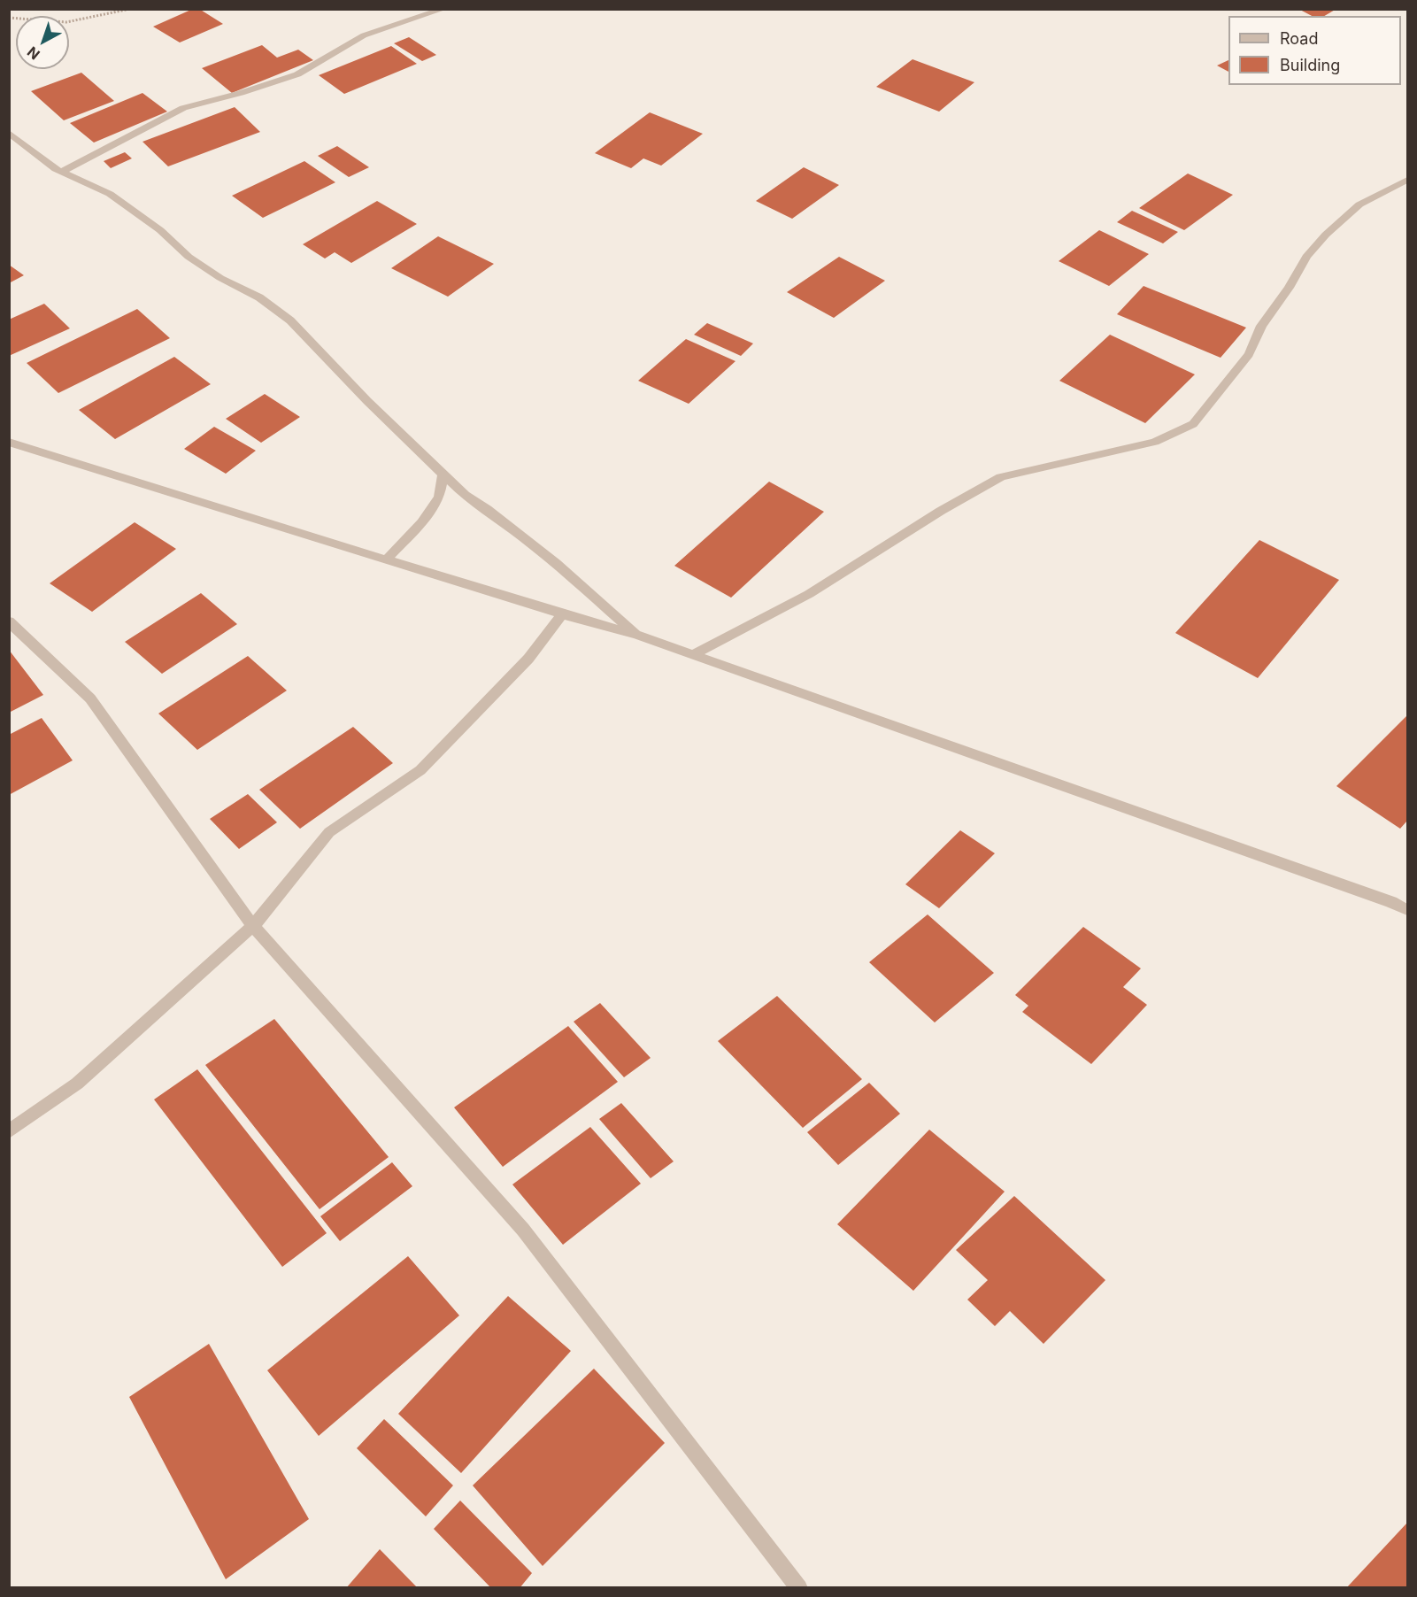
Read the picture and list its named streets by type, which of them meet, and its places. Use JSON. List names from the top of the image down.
{
  "legend": ["Road", "Building"],
  "north": "bottom left"
}
